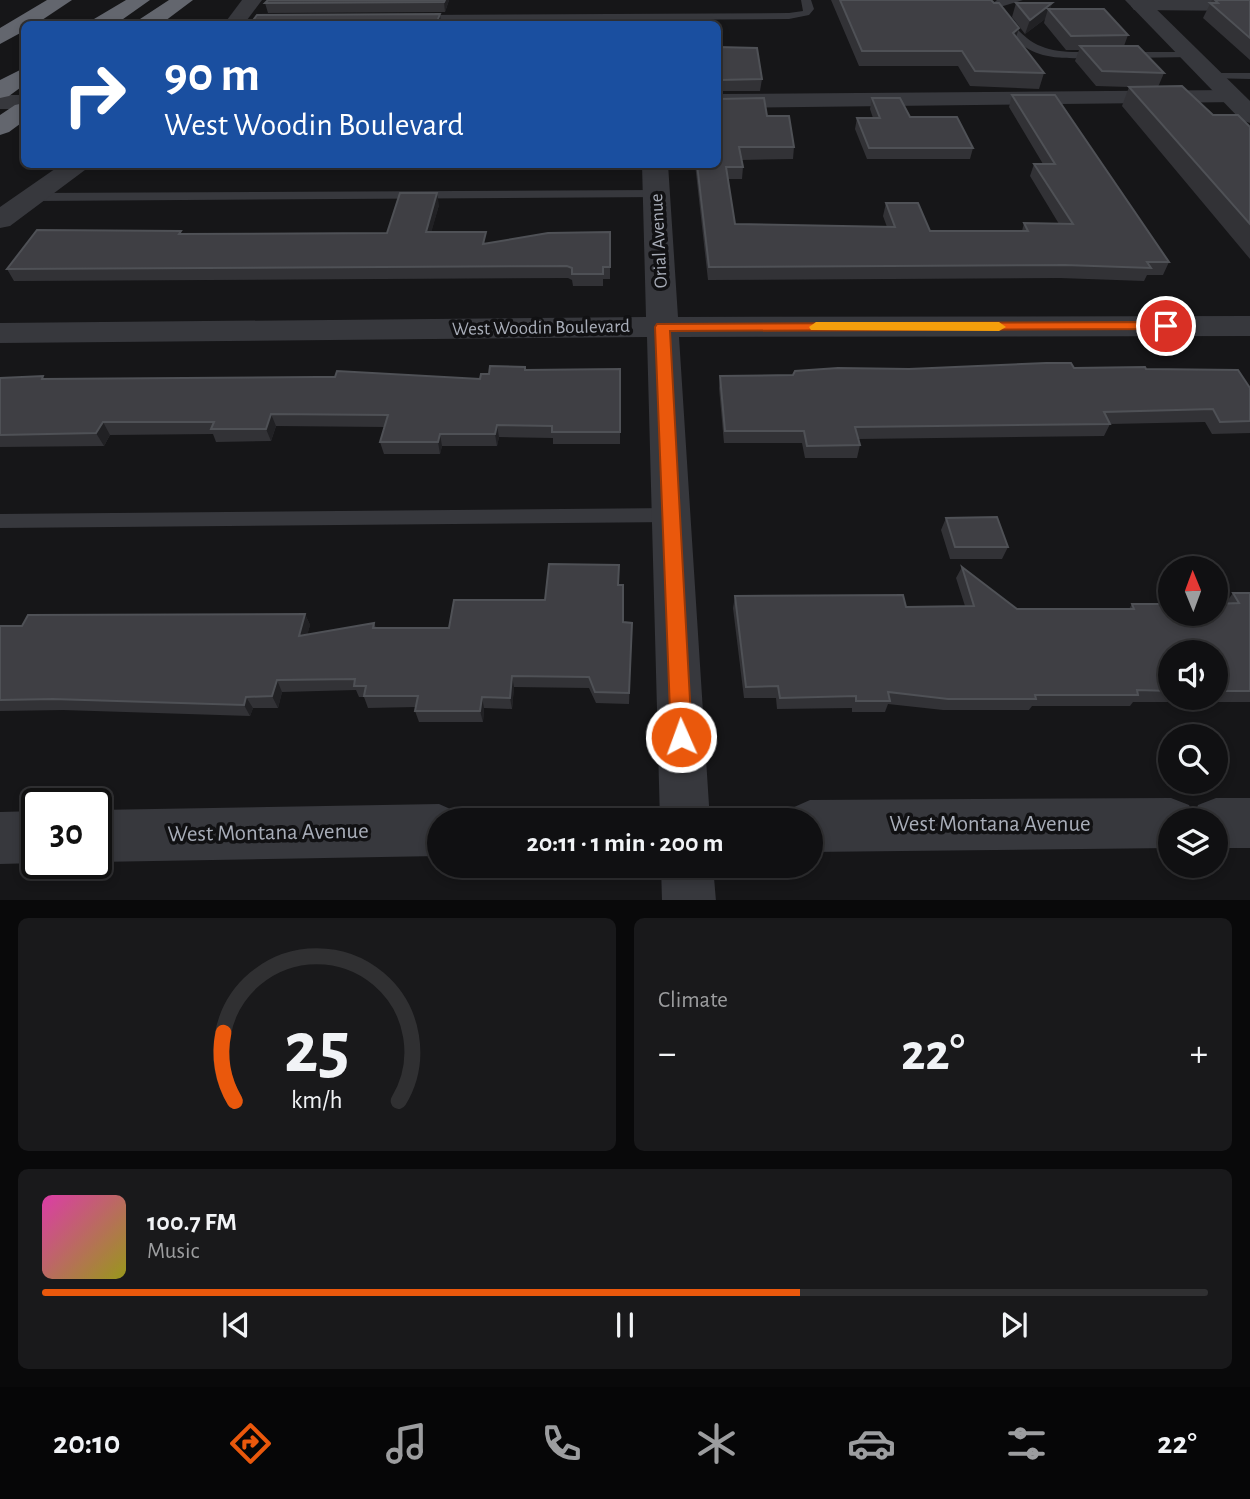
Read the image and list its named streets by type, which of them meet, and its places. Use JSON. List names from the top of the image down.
{
  "streets": {
    "street": ["Orial Avenue", "West Woodin Boulevard", "West Montana Avenue"]
  },
  "crossings": [
    ["Orial Avenue", "West Woodin Boulevard"]
  ],
  "north": "top",
  "page": {
    "turn": ["90 m", "West Woodin Boulevard"],
    "limit": "30",
    "trip": "20:11 · 1 min · 200 m",
    "tile": "Climate",
    "heat": ["−", "22°", "+"],
    "song": ["100.7 FM", "Music"],
    "tabs": ["20:10", "22°"],
    "gauge": ["25", "km/h"]
  }
}
